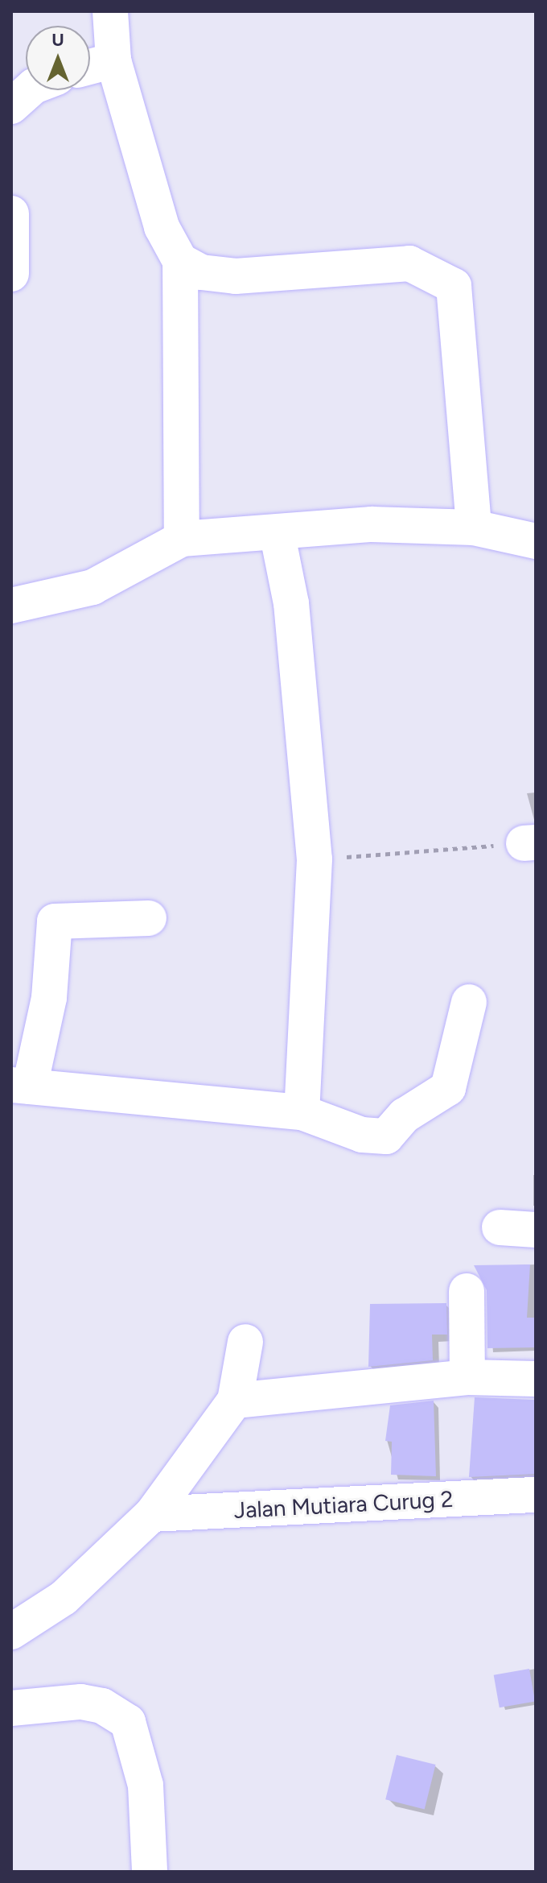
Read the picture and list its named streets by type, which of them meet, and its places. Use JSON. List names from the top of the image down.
{
  "streets": {
    "street": ["Jalan Mutiara Curug 2"]
  },
  "north": "top"
}
